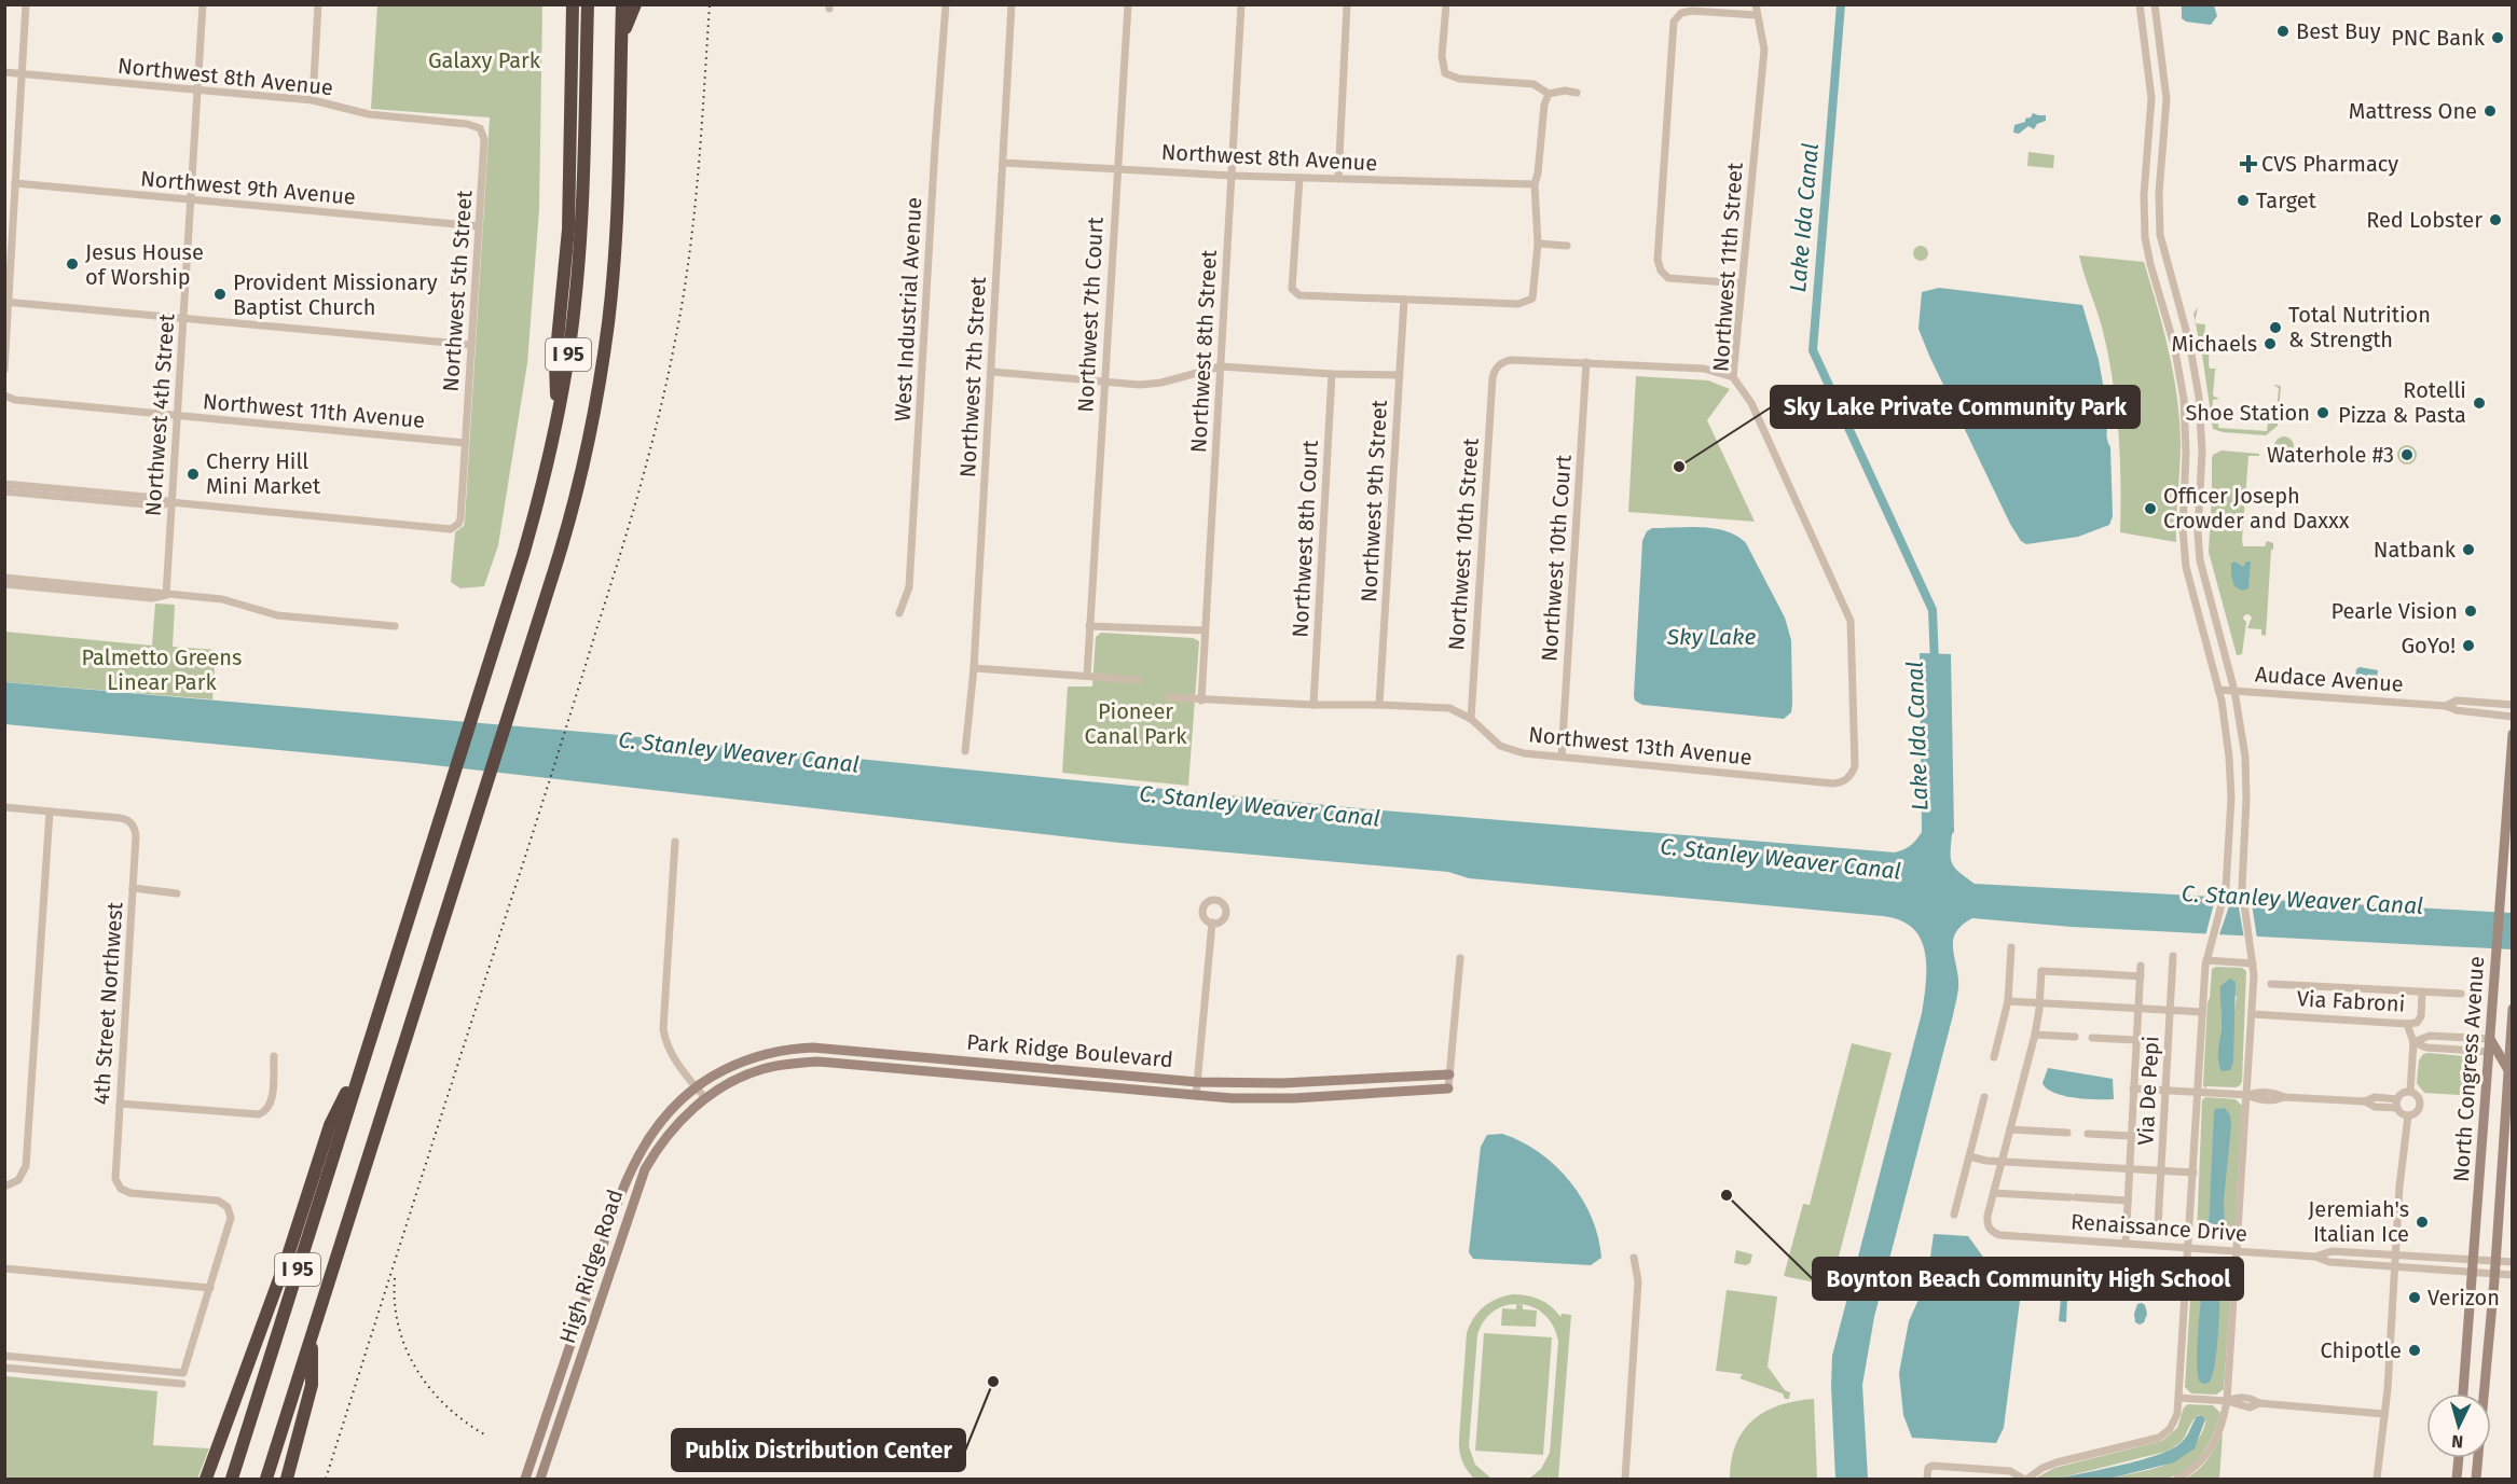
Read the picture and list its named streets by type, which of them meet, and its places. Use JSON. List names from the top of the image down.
{
  "streets": {
    "highway": ["I 95"],
    "street": [
      "Northwest 8th Avenue",
      "Northwest 9th Avenue",
      "Northwest 11th Street",
      "Northwest 5th Street",
      "West Industrial Avenue",
      "Northwest 7th Court",
      "Northwest 8th Street",
      "Northwest 7th Street",
      "Northwest 11th Avenue",
      "Northwest 4th Street",
      "Northwest 9th Street",
      "Northwest 8th Court",
      "Northwest 10th Street",
      "Northwest 10th Court",
      "Audace Avenue",
      "Northwest 13th Avenue",
      "Via Fabroni",
      "4th Street Northwest",
      "Park Ridge Boulevard",
      "North Congress Avenue",
      "Via De Pepi",
      "Renaissance Drive",
      "High Ridge Road"
    ]
  },
  "crossings": [
    ["Northwest 8th Avenue", "Northwest 5th Street"],
    ["Northwest 8th Avenue", "Northwest 7th Court"],
    ["Northwest 8th Avenue", "Northwest 8th Street"],
    ["Northwest 8th Avenue", "Northwest 7th Street"],
    ["Northwest 8th Avenue", "Northwest 4th Street"],
    ["Northwest 9th Avenue", "Northwest 5th Street"],
    ["Northwest 9th Avenue", "Northwest 4th Street"],
    ["Northwest 11th Street", "Northwest 13th Avenue"],
    ["Northwest 5th Street", "Northwest 11th Avenue"],
    ["Northwest 5th Street", "Northwest 4th Street"],
    ["Northwest 8th Street", "Northwest 13th Avenue"],
    ["Northwest 11th Avenue", "Northwest 4th Street"],
    ["Northwest 9th Street", "Northwest 13th Avenue"],
    ["Northwest 8th Court", "Northwest 13th Avenue"],
    ["Northwest 10th Street", "Northwest 10th Court"],
    ["Northwest 10th Street", "Northwest 13th Avenue"],
    ["Northwest 10th Court", "Northwest 13th Avenue"],
    ["Park Ridge Boulevard", "High Ridge Road"],
    ["North Congress Avenue", "Renaissance Drive"]
  ],
  "water": ["Lake Ida Canal", "Sky Lake", "C. Stanley Weaver Canal"],
  "parks": ["Galaxy Park", "Palmetto Greens Linear Park", "Pioneer Canal Park"],
  "places": {
    "other": [
      "Best Buy",
      "PNC Bank",
      "Mattress One",
      "Target",
      "Red Lobster",
      "Jesus House of Worship",
      "Provident Missionary Baptist Church",
      "Total Nutrition & Strength",
      "Michaels",
      "Rotelli Pizza & Pasta",
      "Shoe Station",
      "Waterhole #3",
      "Sky Lake Private Community Park",
      "Cherry Hill Mini Market",
      "Officer Joseph Crowder and Daxxx",
      "Natbank",
      "Pearle Vision",
      "GoYo!",
      "Boynton Beach Community High School",
      "Jeremiah's Italian Ice",
      "Verizon",
      "Chipotle",
      "Publix Distribution Center"
    ],
    "health": ["CVS Pharmacy"]
  },
  "north": "bottom"
}
